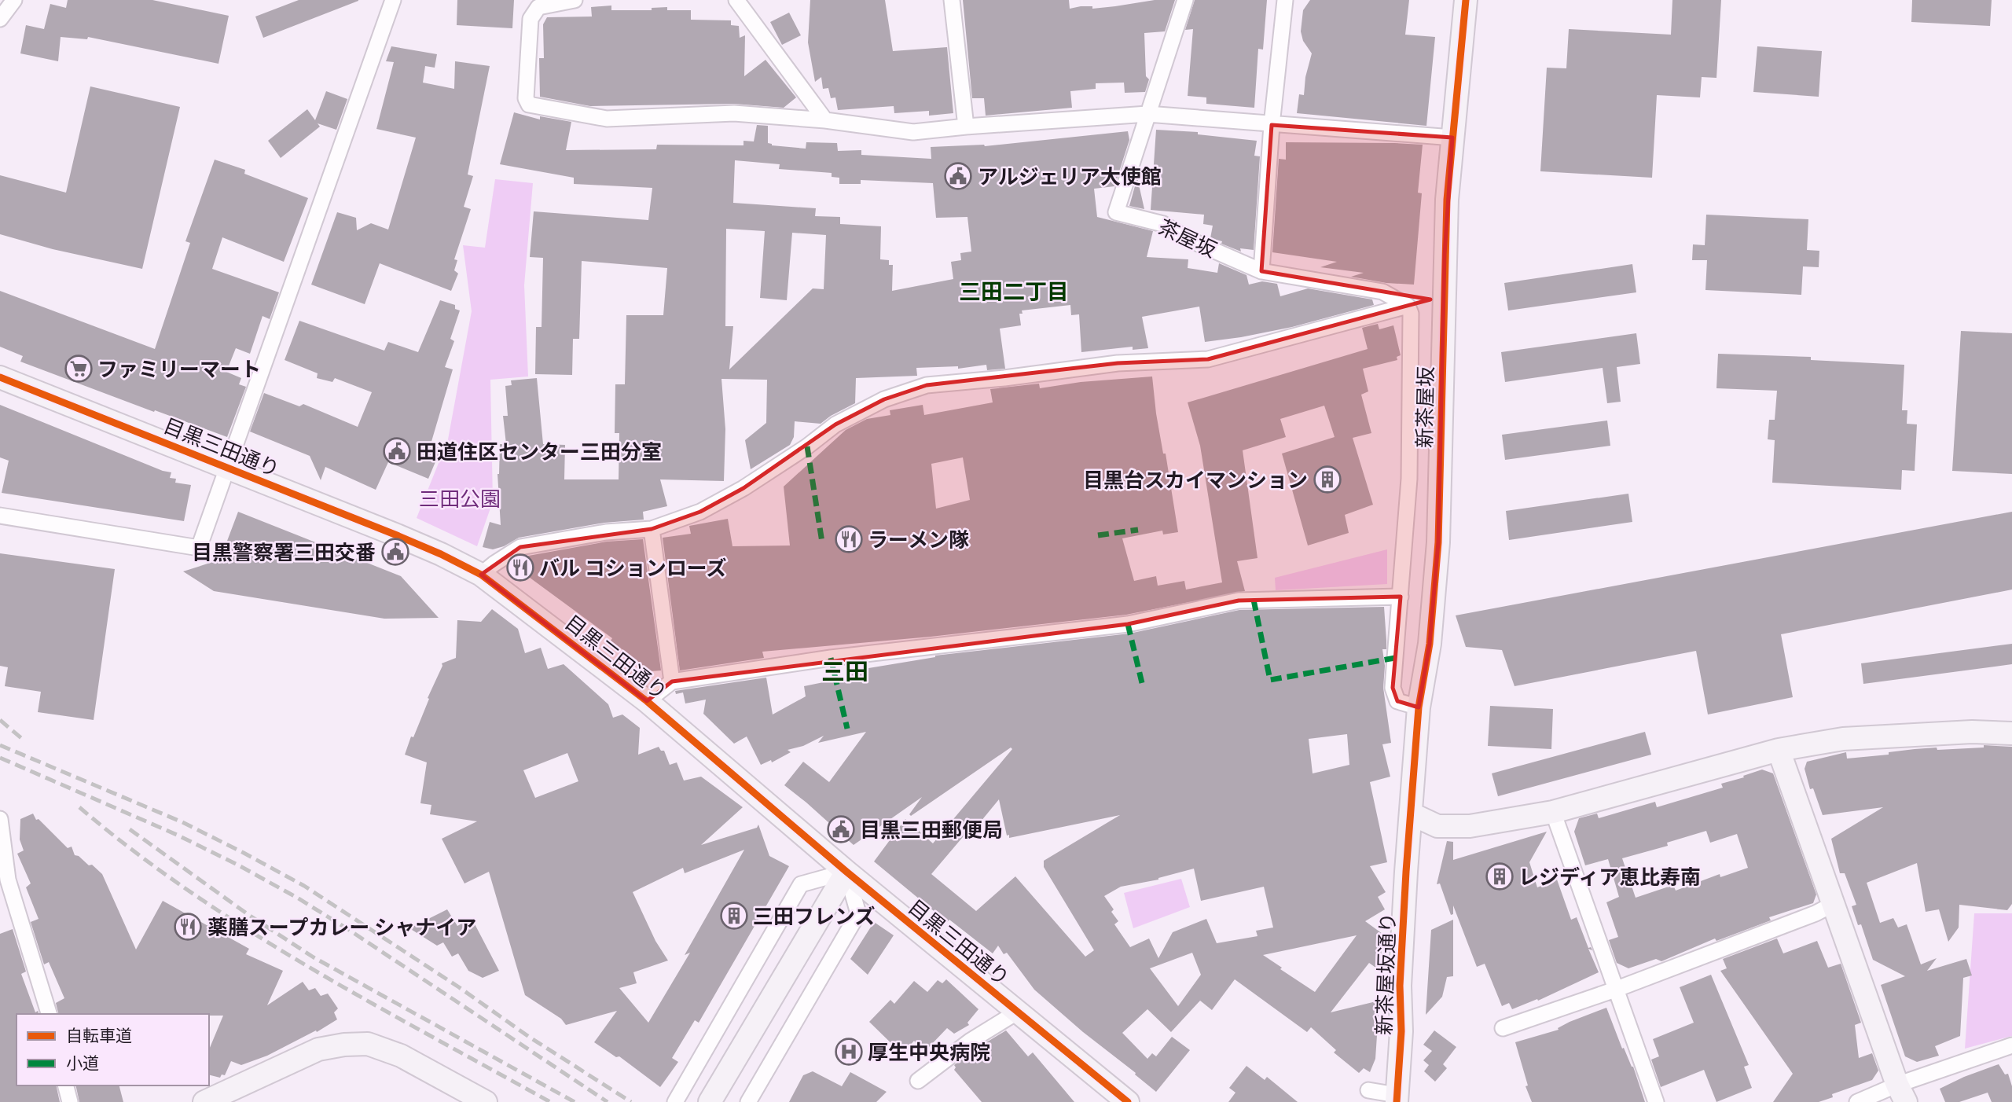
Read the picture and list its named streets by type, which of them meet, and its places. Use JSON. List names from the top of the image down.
{
  "streets": {
    "street": [
      "茶屋坂",
      "新茶屋坂",
      "目黒三田通り",
      "新茶屋坂通り"
    ]
  },
  "crossings": [
    ["新茶屋坂", "新茶屋坂通り"]
  ],
  "districts": ["三田二丁目", "三田"],
  "parks": ["三田公園"],
  "places": {
    "public building": [
      "アルジェリア大使館",
      "田道住区センター三田分室",
      "目黒警察署三田交番",
      "目黒三田郵便局"
    ],
    "supermarket": ["ファミリーマート"],
    "building": ["目黒台スカイマンション", "レジディア恵比寿南", "三田フレンズ"],
    "restaurant": ["ラーメン隊", "バル コションローズ", "薬膳スープカレー シャナイア"],
    "hospital": ["厚生中央病院"]
  },
  "legend": ["自転車道", "小道"]
}
